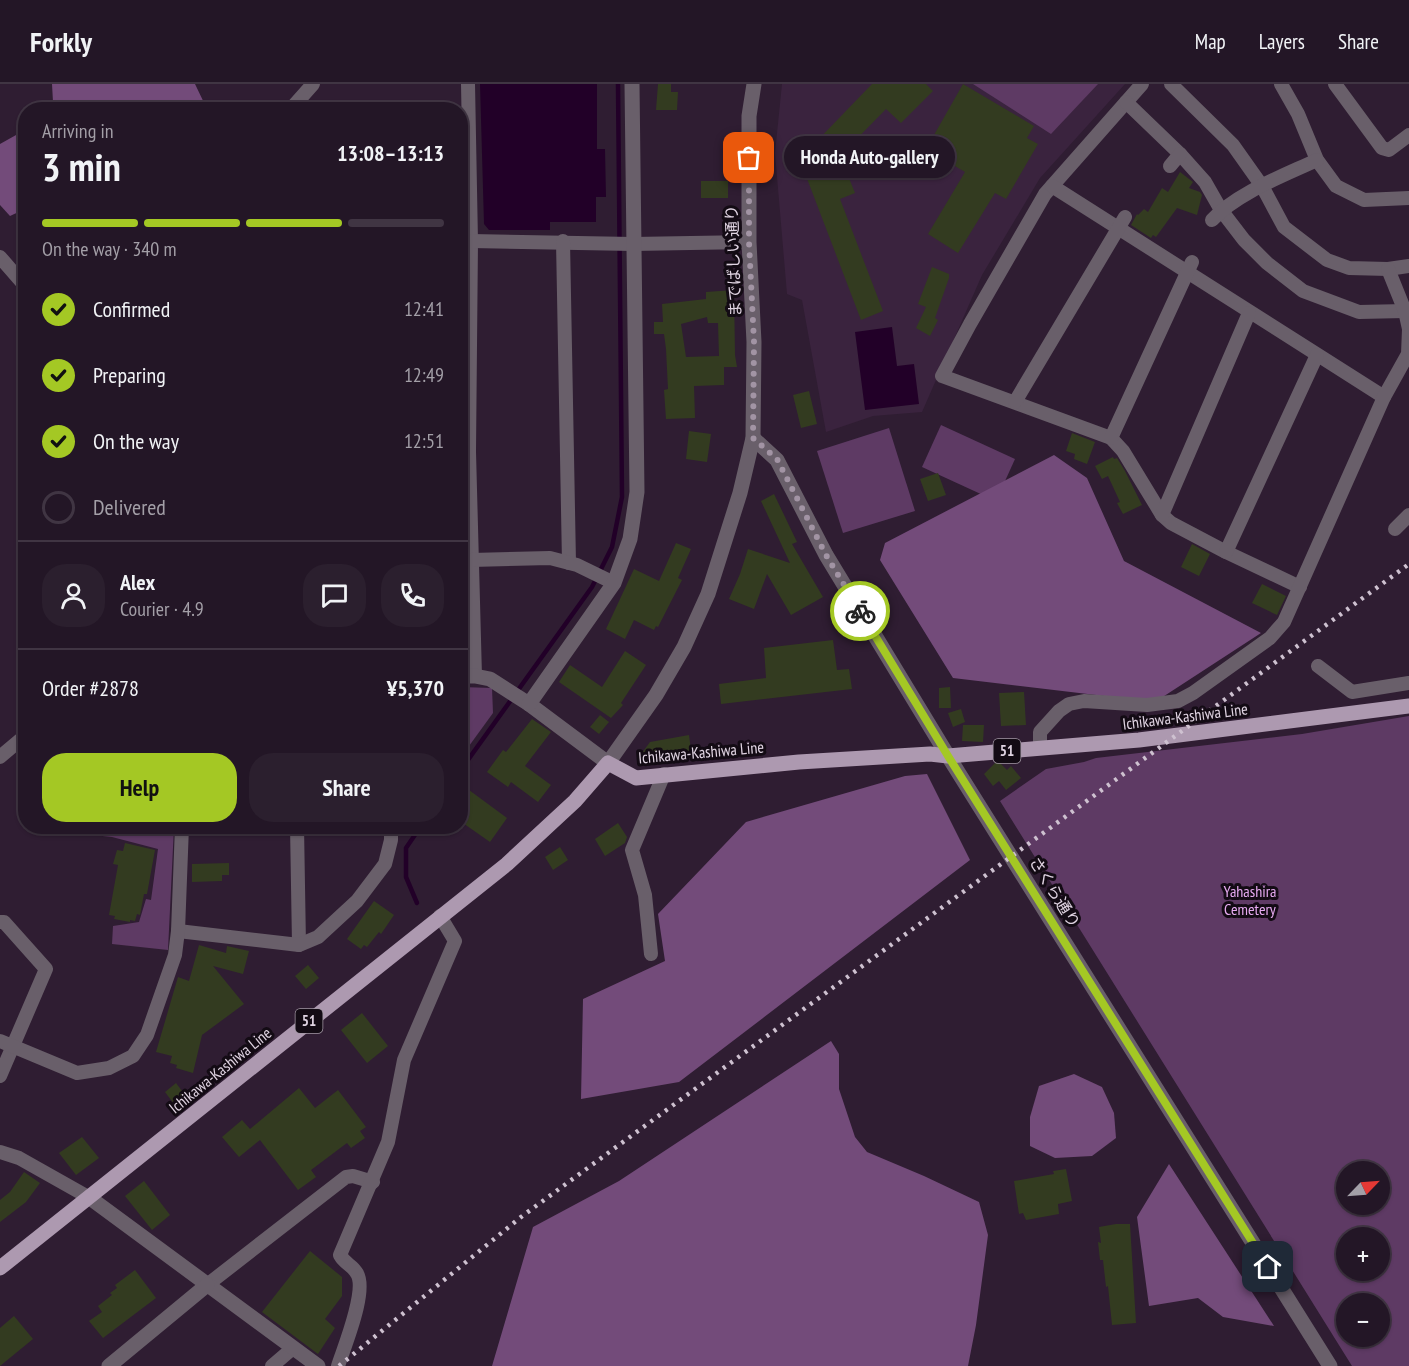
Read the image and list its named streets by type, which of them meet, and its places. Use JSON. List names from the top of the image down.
{
  "streets": {
    "main road": ["Ichikawa-Kashiwa Line", "51"],
    "street": ["までばしい通り", "さくら通り"]
  },
  "crossings": [
    ["までばしい通り", "Ichikawa-Kashiwa Line"],
    ["までばしい通り", "さくら通り"],
    ["Ichikawa-Kashiwa Line", "さくら通り"]
  ],
  "parks": ["Yahashira Cemetery"],
  "places": ["Honda Auto-gallery"],
  "north": "top right",
  "page": {
    "header": "Forkly",
    "nav": ["Map", "Layers", "Share"],
    "heading": ["3 min", "Arriving in", "13:08–13:13"],
    "panel": [
      "Alex",
      "Courier · 4.9",
      "Order #2878",
      "¥5,370"
    ],
    "bubble": "Honda Auto-gallery",
    "bar": "On the way · 340 m",
    "list": [
      ["Confirmed", "12:41"],
      ["Preparing", "12:49"],
      ["On the way", "12:51"],
      "Delivered"
    ],
    "buttons": ["Help", "Share"],
    "map_buttons": ["+", "−"]
  }
}
